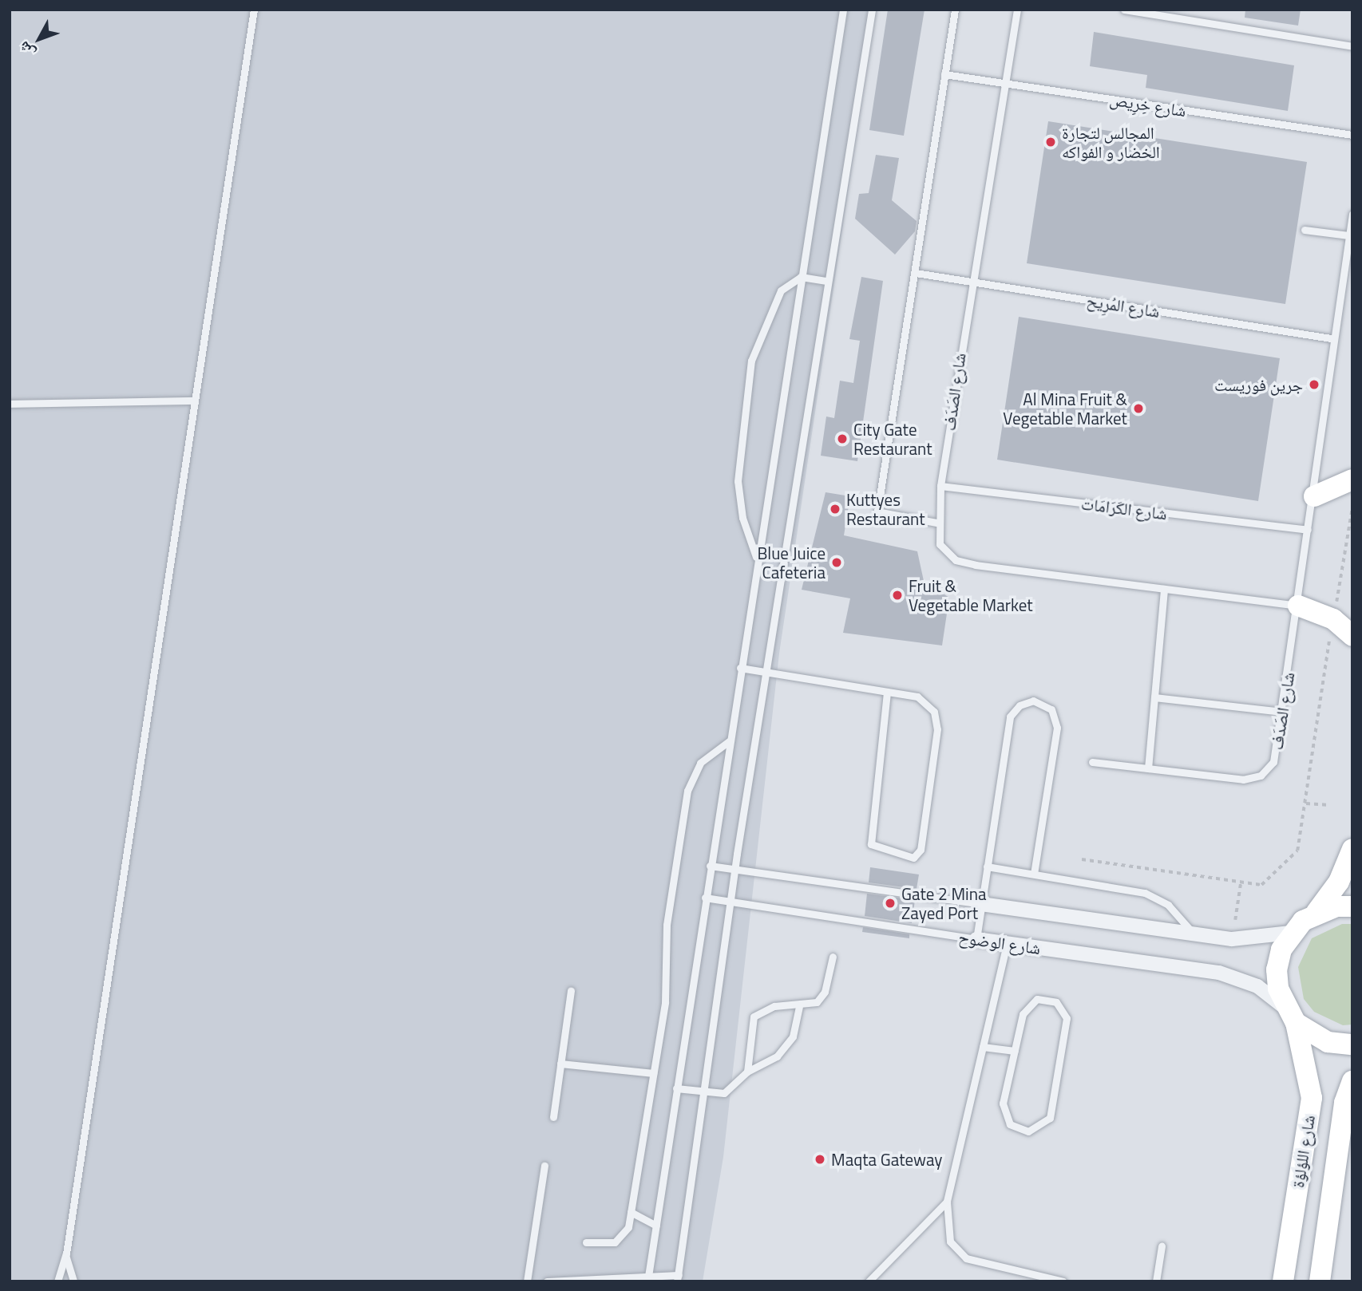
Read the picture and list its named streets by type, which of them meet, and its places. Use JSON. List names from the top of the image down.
{
  "streets": {
    "street": ["شارع الوضوح", "شارع اللؤلؤة"],
    "lane": [
      "شارع خِرِيص",
      "شارع المُرِيح",
      "شارع الصَدَف",
      "شارع الكَرَامَات"
    ]
  },
  "crossings": [
    ["شارع خِرِيص", "شارع الصَدَف"],
    ["شارع المُرِيح", "شارع الصَدَف"],
    ["شارع الصَدَف", "شارع الكَرَامَات"],
    ["شارع الوضوح", "شارع اللؤلؤة"]
  ],
  "places": [
    "المجالس لتجارة الخضار و الفواكه",
    "جرين فوريست",
    "Al Mina Fruit & Vegetable Market",
    "City Gate Restaurant",
    "Kuttyes Restaurant",
    "Blue Juice Cafeteria",
    "Fruit & Vegetable Market",
    "Gate 2 Mina Zayed Port",
    "Maqta Gateway"
  ],
  "north": "bottom left"
}
